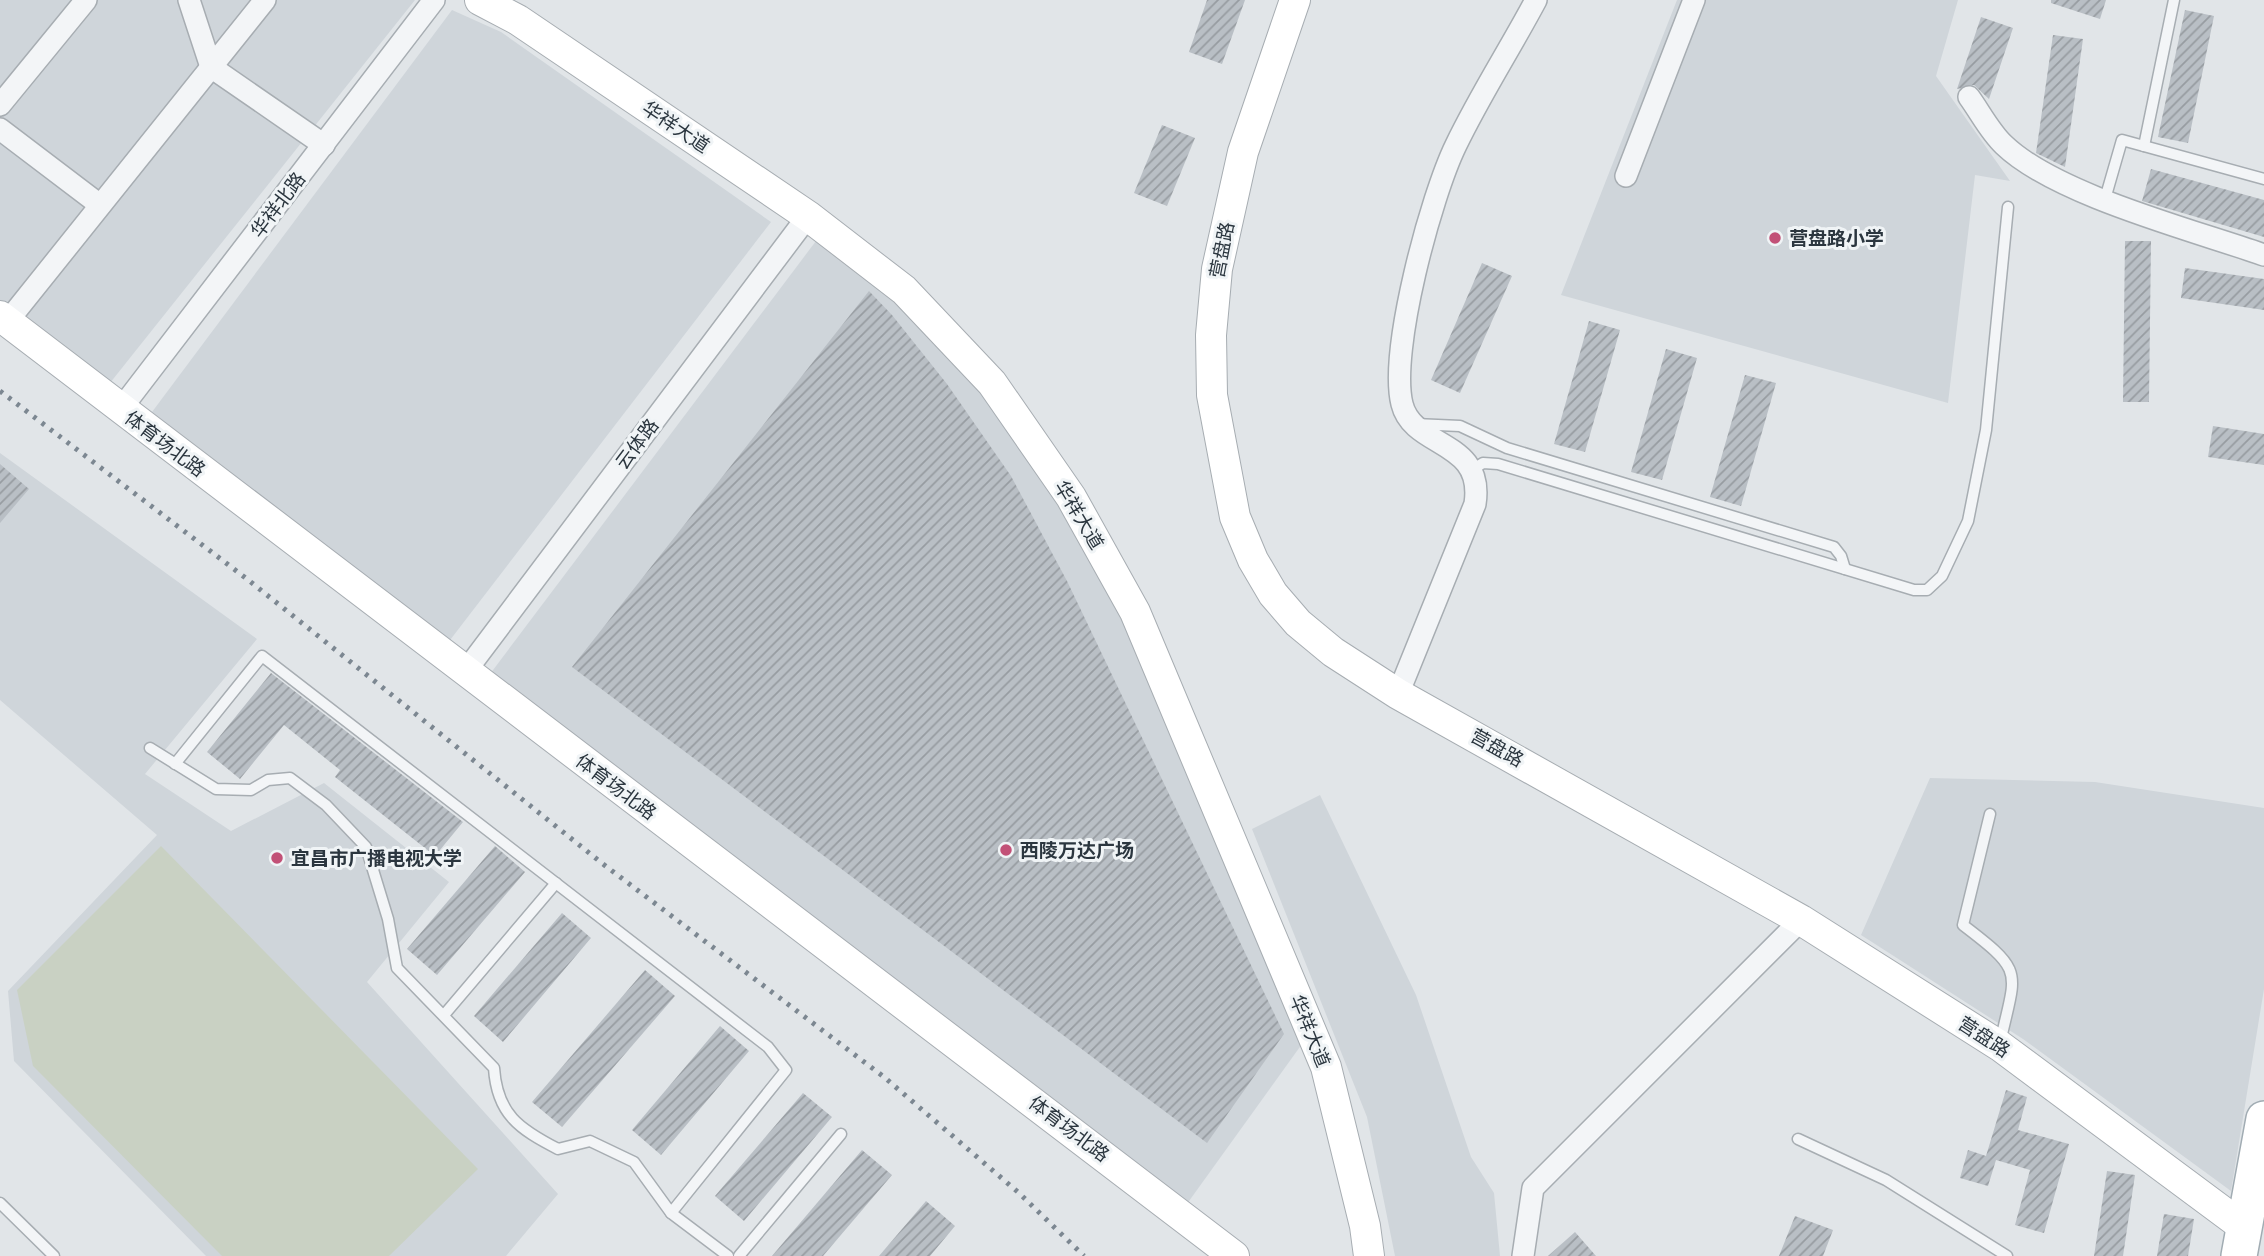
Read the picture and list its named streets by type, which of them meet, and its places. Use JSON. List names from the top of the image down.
{
  "streets": {
    "street": [
      "华祥大道",
      "华祥北路",
      "营盘路",
      "体育场北路",
      "云体路"
    ]
  },
  "crossings": [
    ["华祥大道", "云体路"],
    ["华祥北路", "体育场北路"],
    ["体育场北路", "云体路"]
  ],
  "places": ["营盘路小学", "西陵万达广场", "宜昌市广播电视大学"]
}
